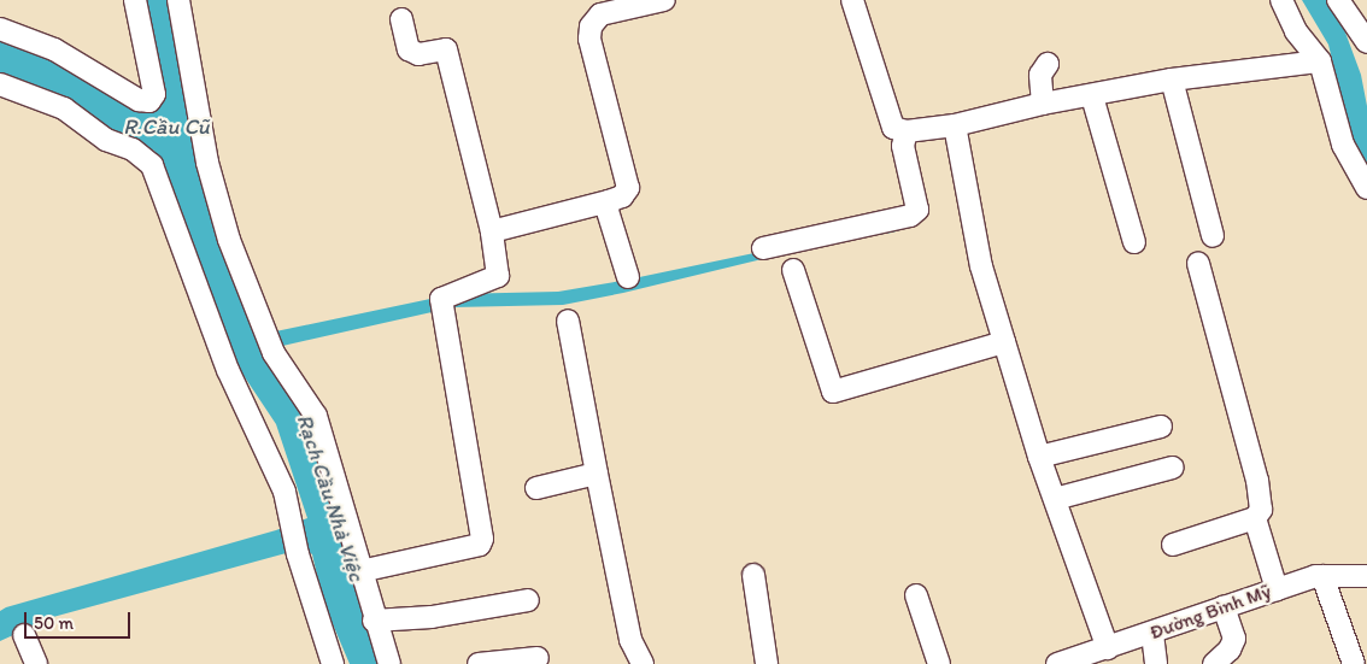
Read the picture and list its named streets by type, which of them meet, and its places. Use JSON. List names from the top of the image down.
{
  "streets": {
    "street": ["Đường Bình Mỹ"]
  },
  "water": ["R.Cầu Cũ", "Rạch Cầu Nhà Việc"],
  "scale_bar": "50 m"
}
